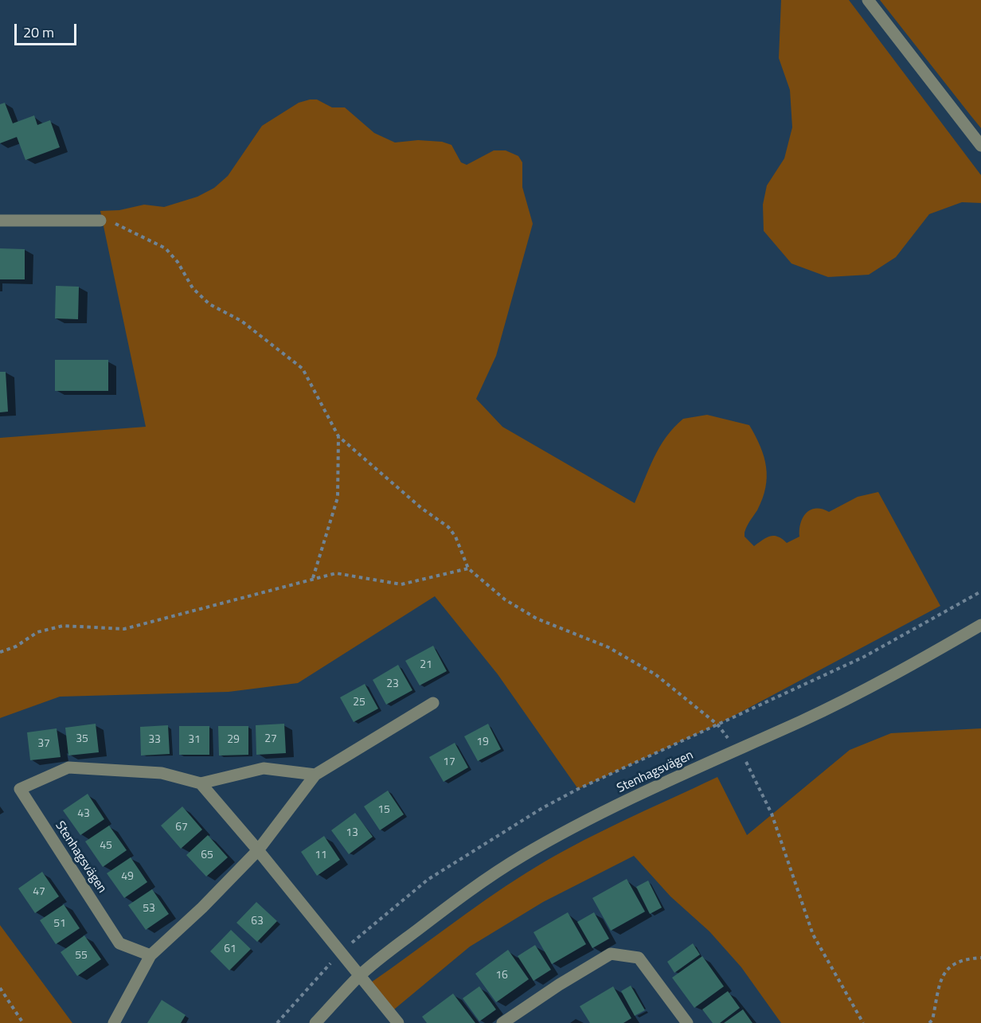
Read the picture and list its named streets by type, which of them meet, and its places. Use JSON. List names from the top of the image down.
{
  "streets": {
    "street": ["Stenhagsvägen"]
  },
  "house_numbers": [
    "21",
    "23",
    "25",
    "35",
    "27",
    "33",
    "31",
    "29",
    "19",
    "37",
    "17",
    "15",
    "43",
    "67",
    "13",
    "45",
    "65",
    "11",
    "49",
    "47",
    "53",
    "63",
    "51",
    "61",
    "55",
    "16"
  ],
  "scale_bar": "20 m"
}
